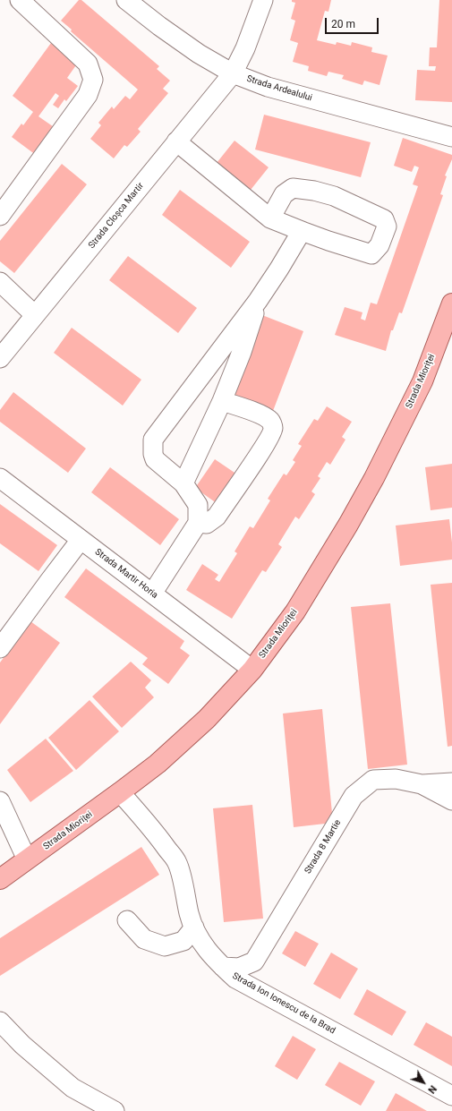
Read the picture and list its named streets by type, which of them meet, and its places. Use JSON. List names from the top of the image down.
{
  "streets": {
    "main road": ["Strada Mioriței"],
    "street": [
      "Strada Ardealului",
      "Strada Cloșca Martir",
      "Strada Martir Horia",
      "Strada 8 Martie",
      "Strada Ion Ionescu de la Brad"
    ]
  },
  "crossings": [
    ["Strada Ardealului", "Strada Cloșca Martir"],
    ["Strada Mioriței", "Strada Martir Horia"],
    ["Strada Mioriței", "Strada Ion Ionescu de la Brad"],
    ["Strada 8 Martie", "Strada Ion Ionescu de la Brad"]
  ],
  "scale_bar": "20 m",
  "north": "bottom right"
}
